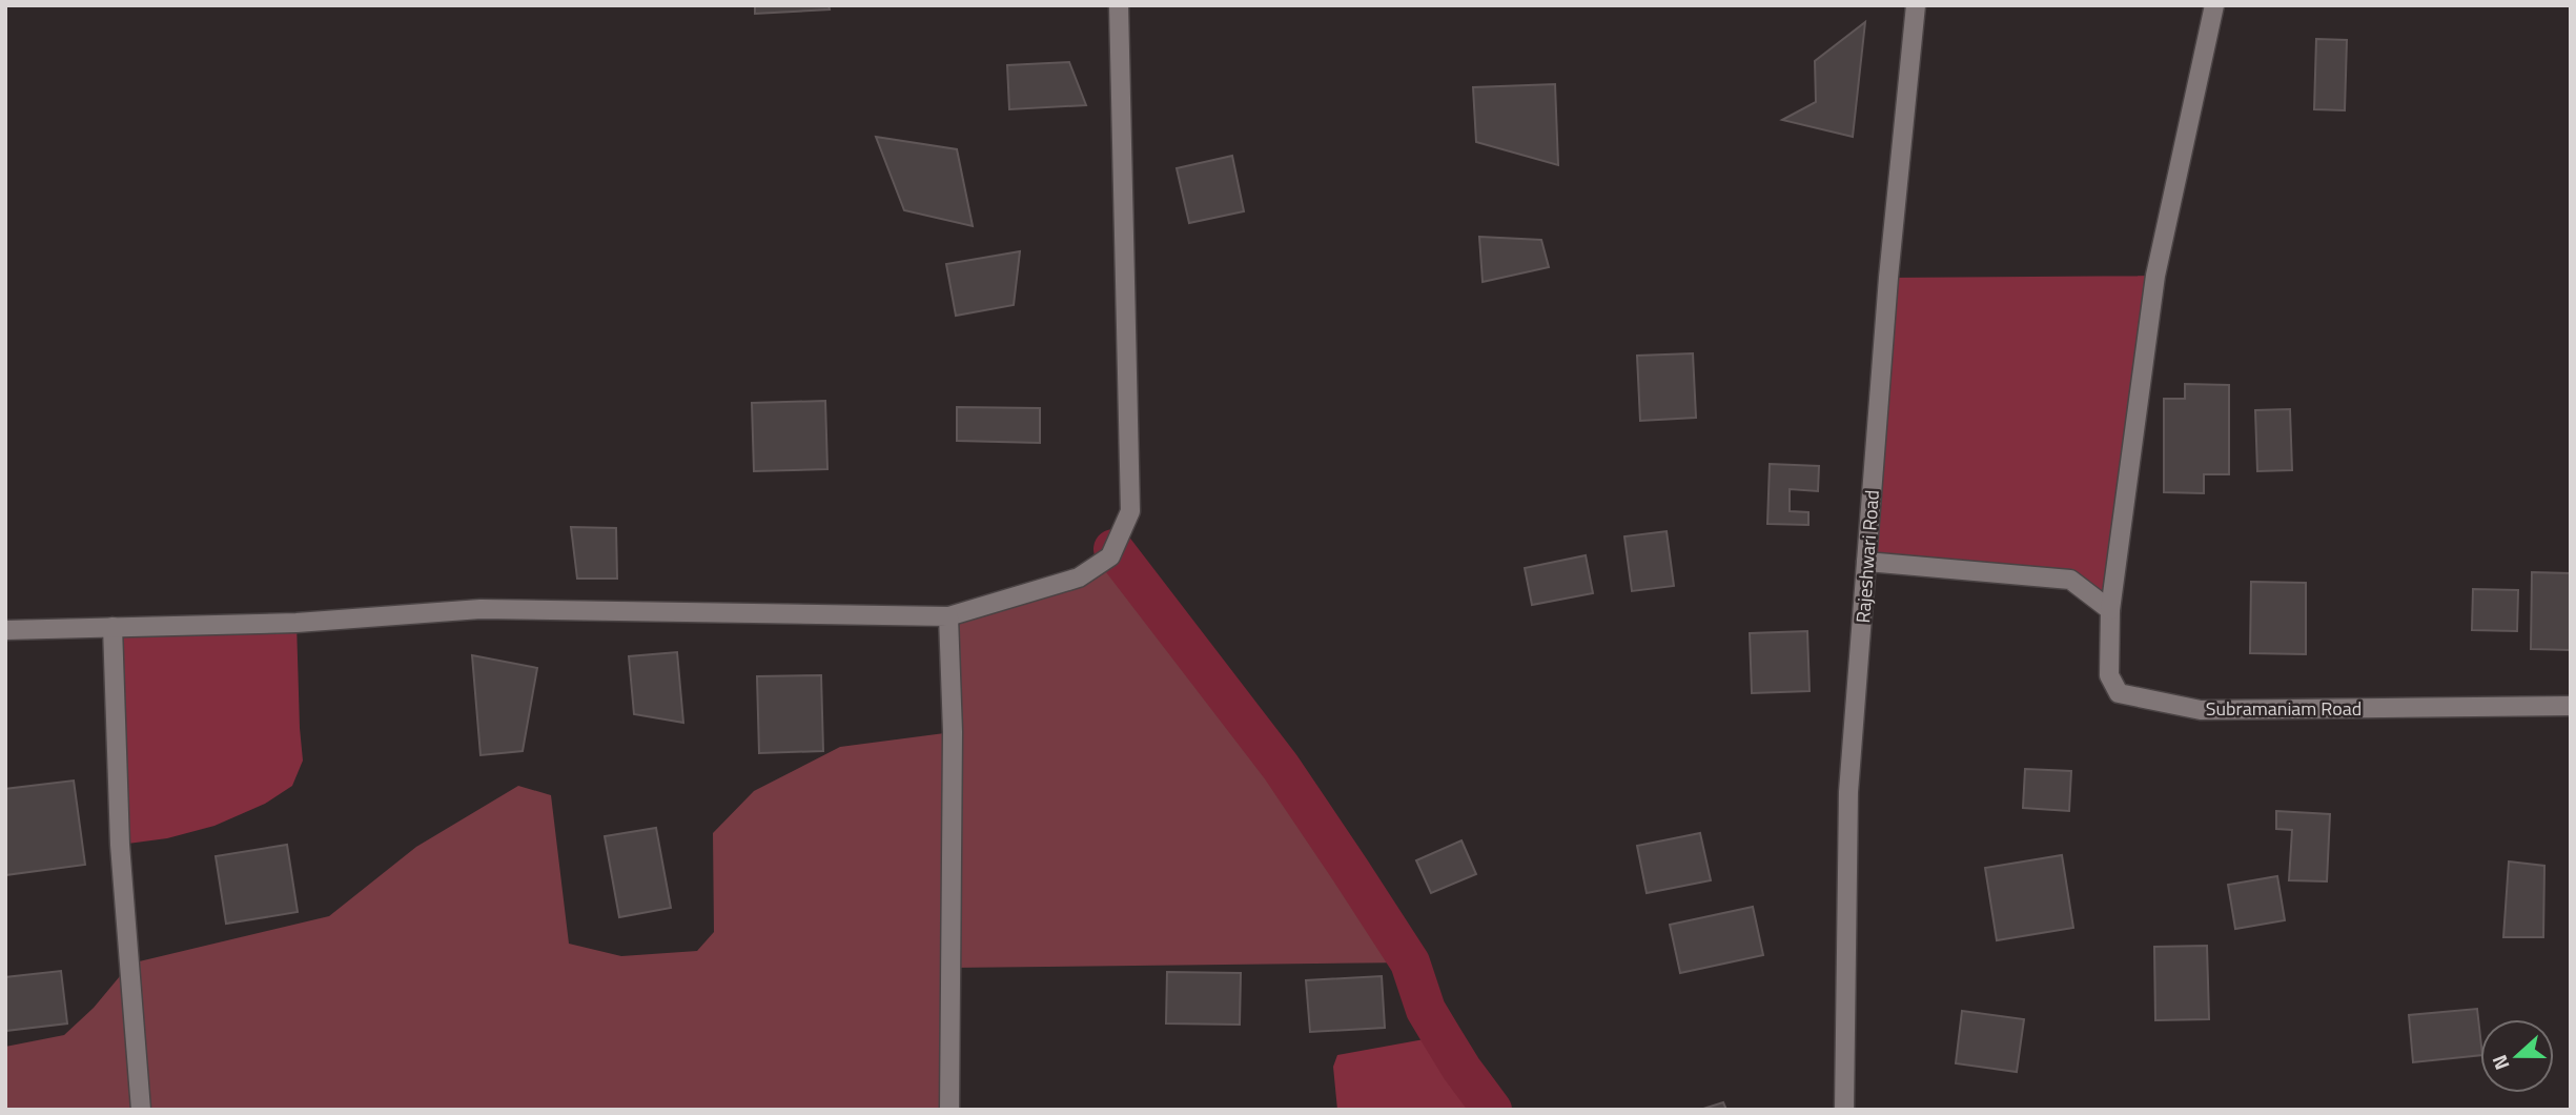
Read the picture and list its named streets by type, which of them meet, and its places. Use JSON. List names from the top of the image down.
{
  "streets": {
    "street": ["Rajeshwari Road", "Subramaniam Road"]
  },
  "north": "left"
}
